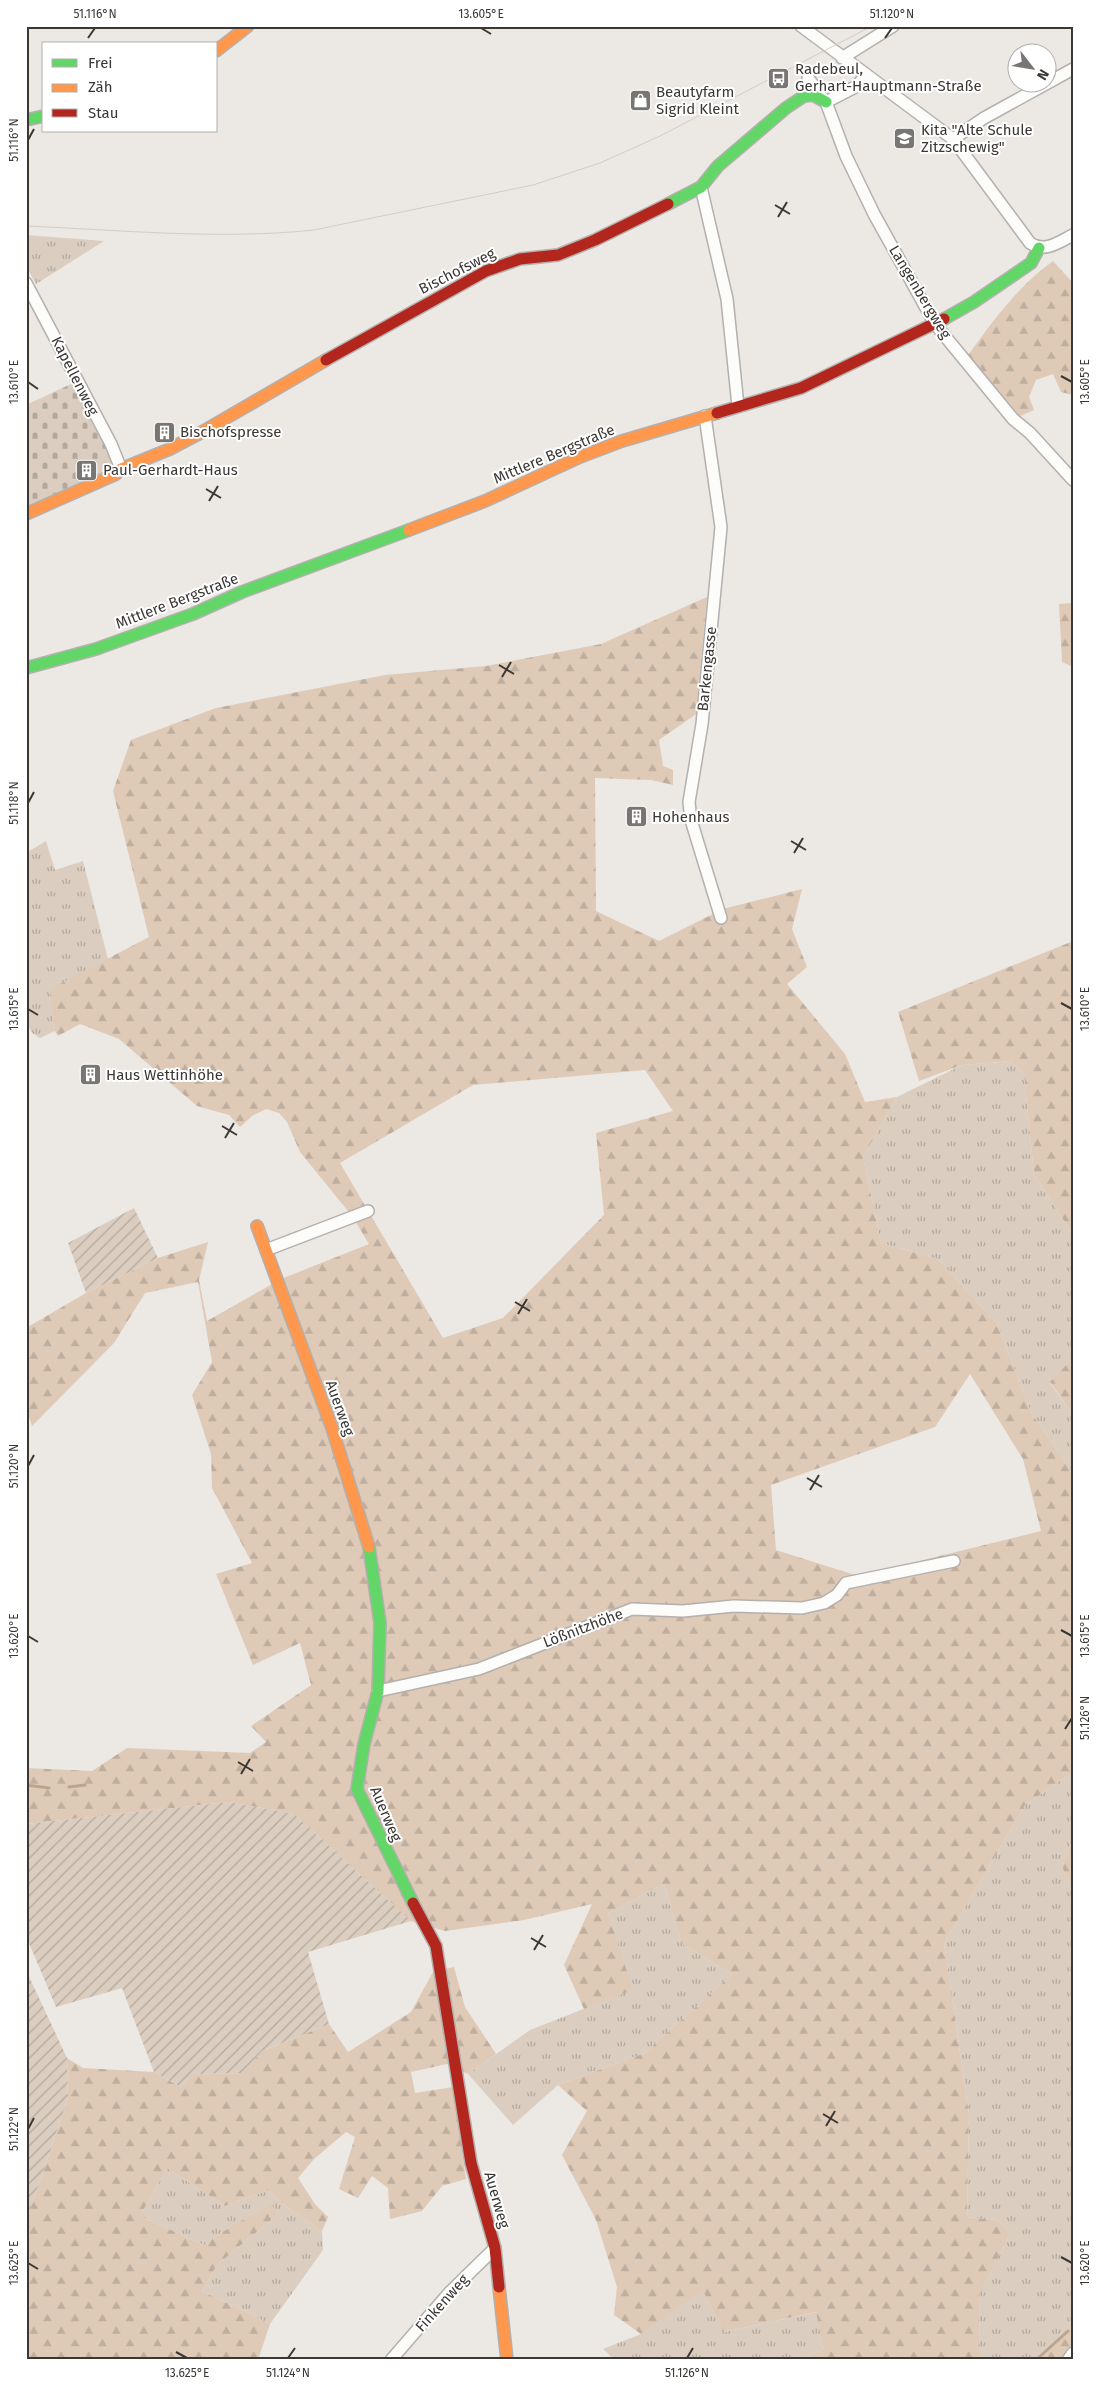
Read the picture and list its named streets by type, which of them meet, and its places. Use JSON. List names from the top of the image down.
{
  "streets": {
    "street": [
      "Bischofsweg",
      "Langenbergweg",
      "Kapellenweg",
      "Mittlere Bergstraße",
      "Barkengasse",
      "Auerweg",
      "Lößnitzhöhe",
      "Finkenweg"
    ]
  },
  "crossings": [
    ["Bischofsweg", "Langenbergweg"],
    ["Bischofsweg", "Kapellenweg"],
    ["Langenbergweg", "Mittlere Bergstraße"],
    ["Mittlere Bergstraße", "Barkengasse"],
    ["Auerweg", "Lößnitzhöhe"],
    ["Auerweg", "Finkenweg"]
  ],
  "places": {
    "bus stop": ["Radebeul, Gerhart-Hauptmann-Straße"],
    "shop": ["Beautyfarm Sigrid Kleint"],
    "school or university": ["Kita \"Alte Schule Zitzschewig\""],
    "building": [
      "Bischofspresse",
      "Paul-Gerhardt-Haus",
      "Hohenhaus",
      "Haus Wettinhöhe"
    ]
  },
  "legend": ["Frei", "Zäh", "Stau"],
  "north": "bottom right",
  "coordinates": [
    "51.116°N",
    "13.605°E",
    "51.120°N",
    "13.610°E",
    "51.118°N",
    "13.615°E",
    "13.620°E",
    "51.126°N",
    "51.122°N",
    "13.625°E",
    "51.124°N"
  ]
}
